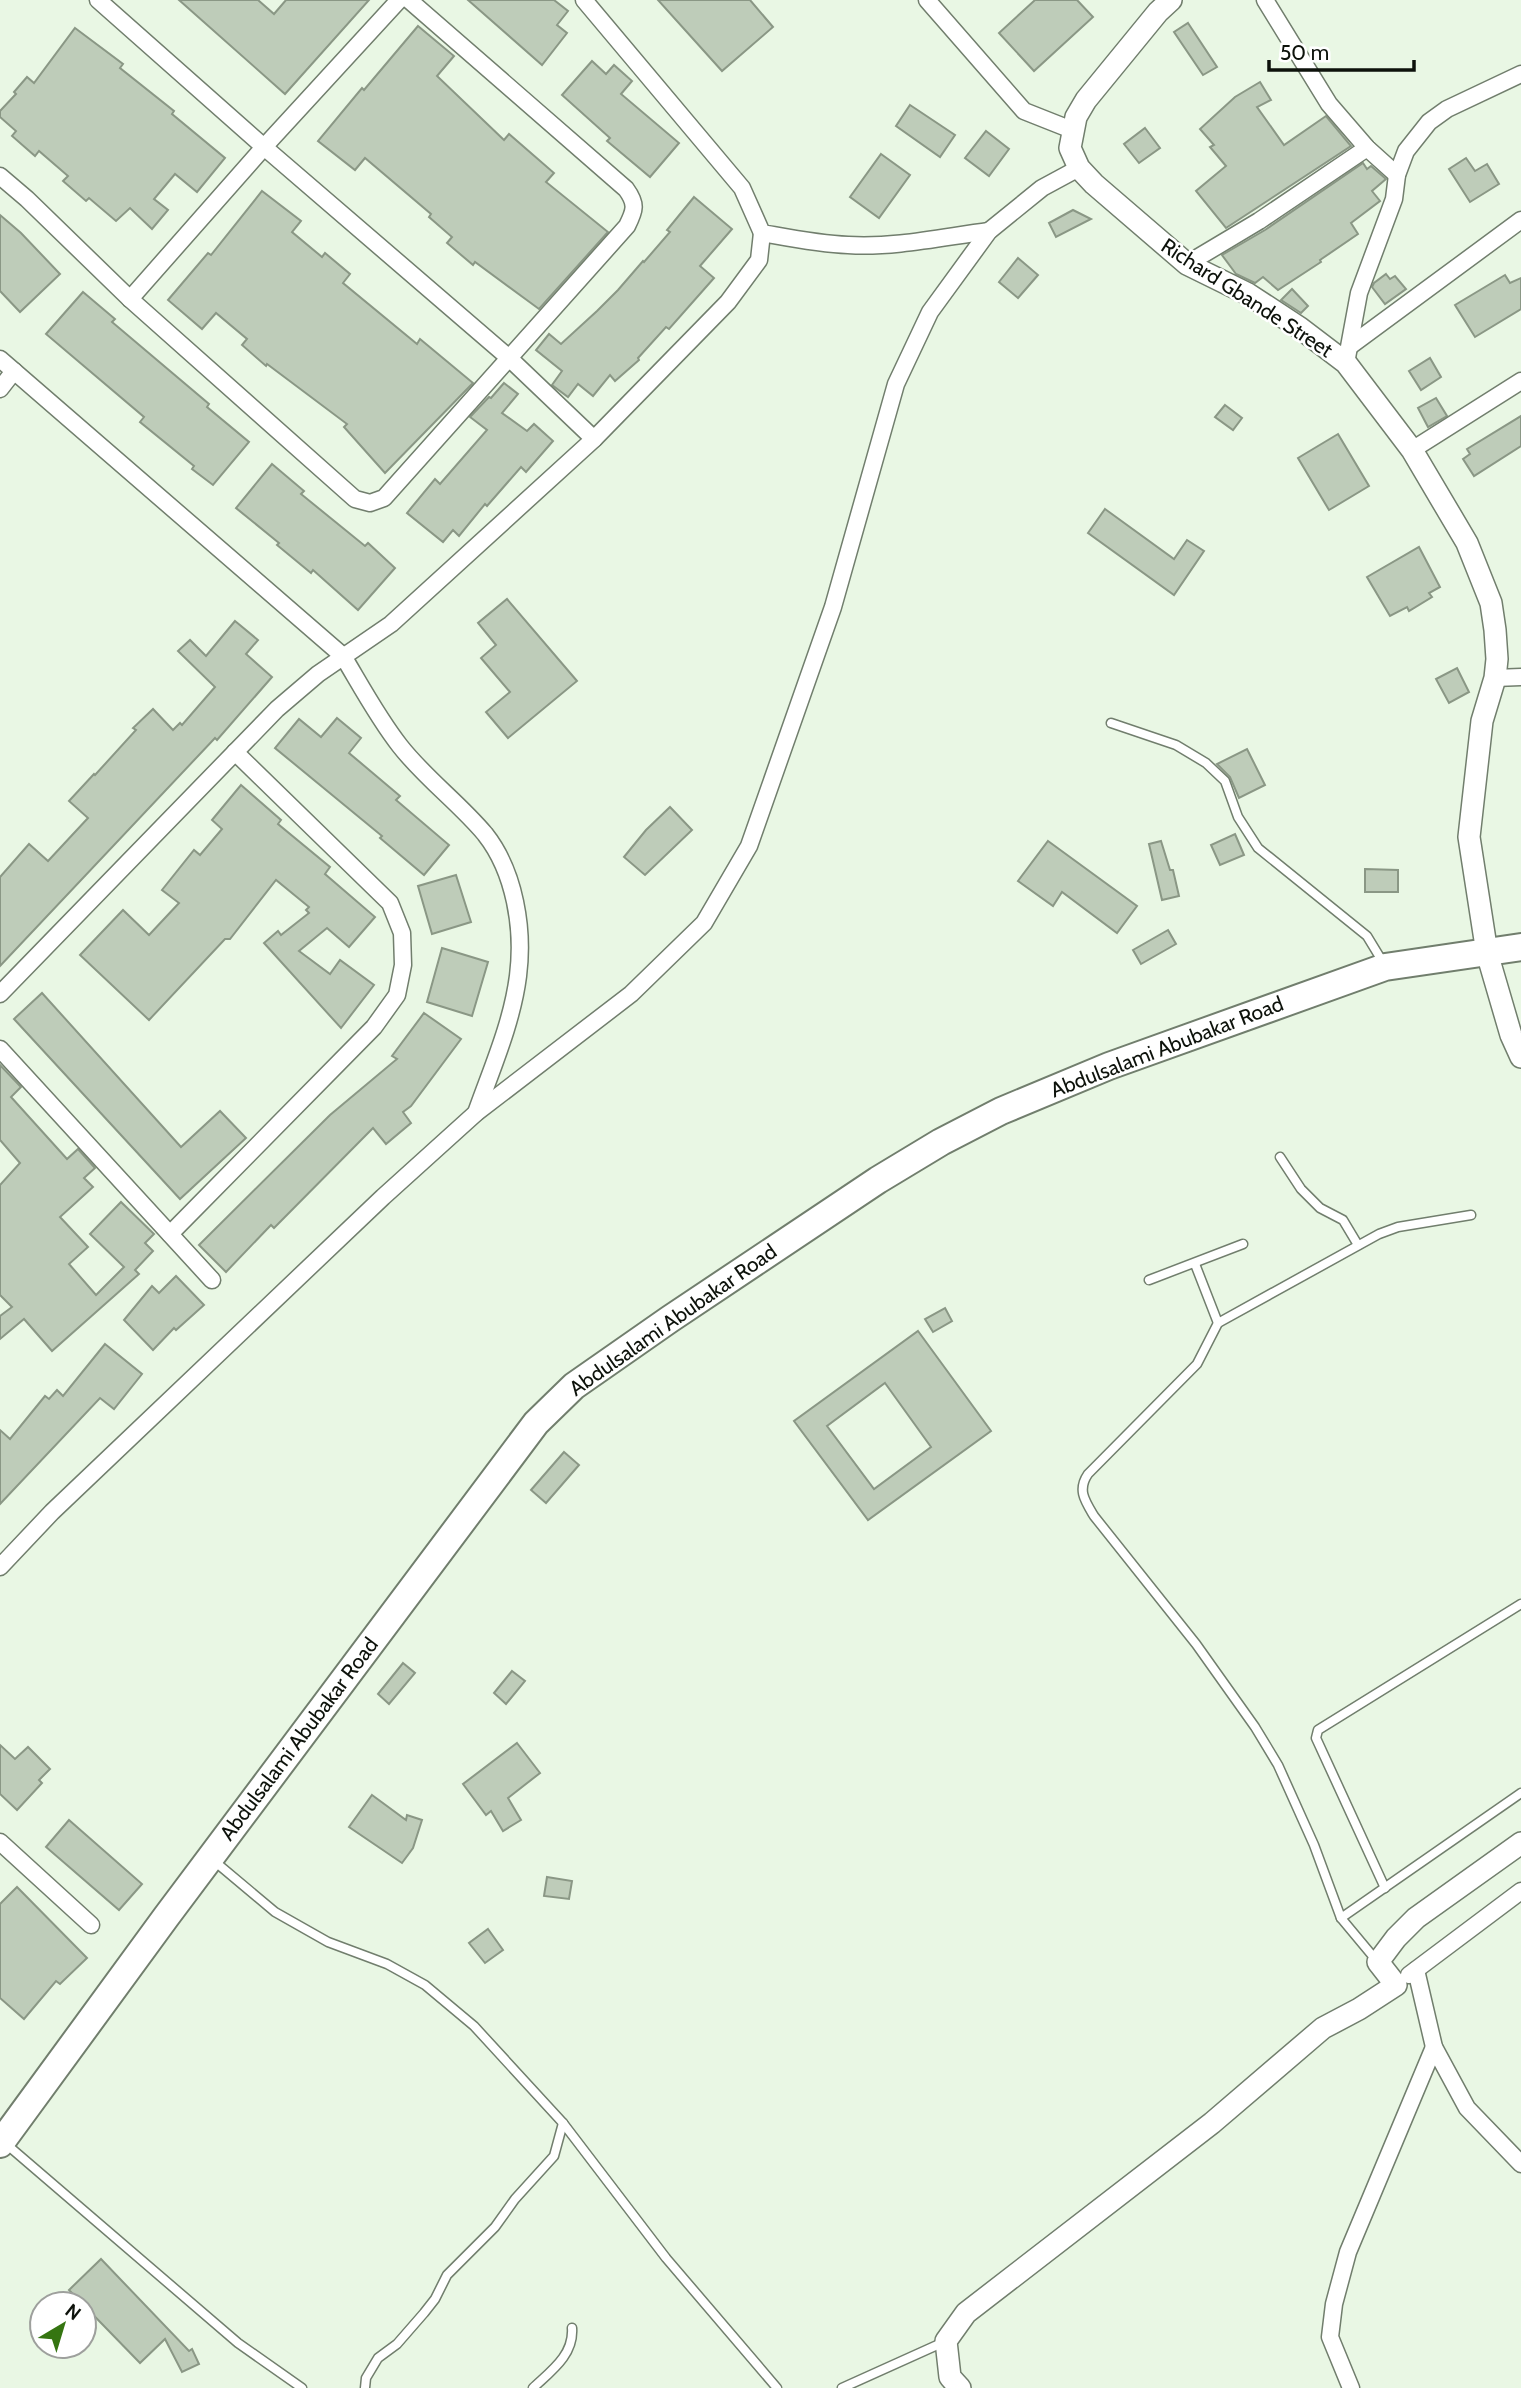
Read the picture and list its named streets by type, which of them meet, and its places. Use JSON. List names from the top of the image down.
{
  "streets": {
    "main road": ["Abdulsalami Abubakar Road"],
    "street": ["Richard Gbande Street"]
  },
  "crossings": [
    ["Richard Gbande Street", "Abdulsalami Abubakar Road"]
  ],
  "scale_bar": "50 m",
  "north": "top right"
}
